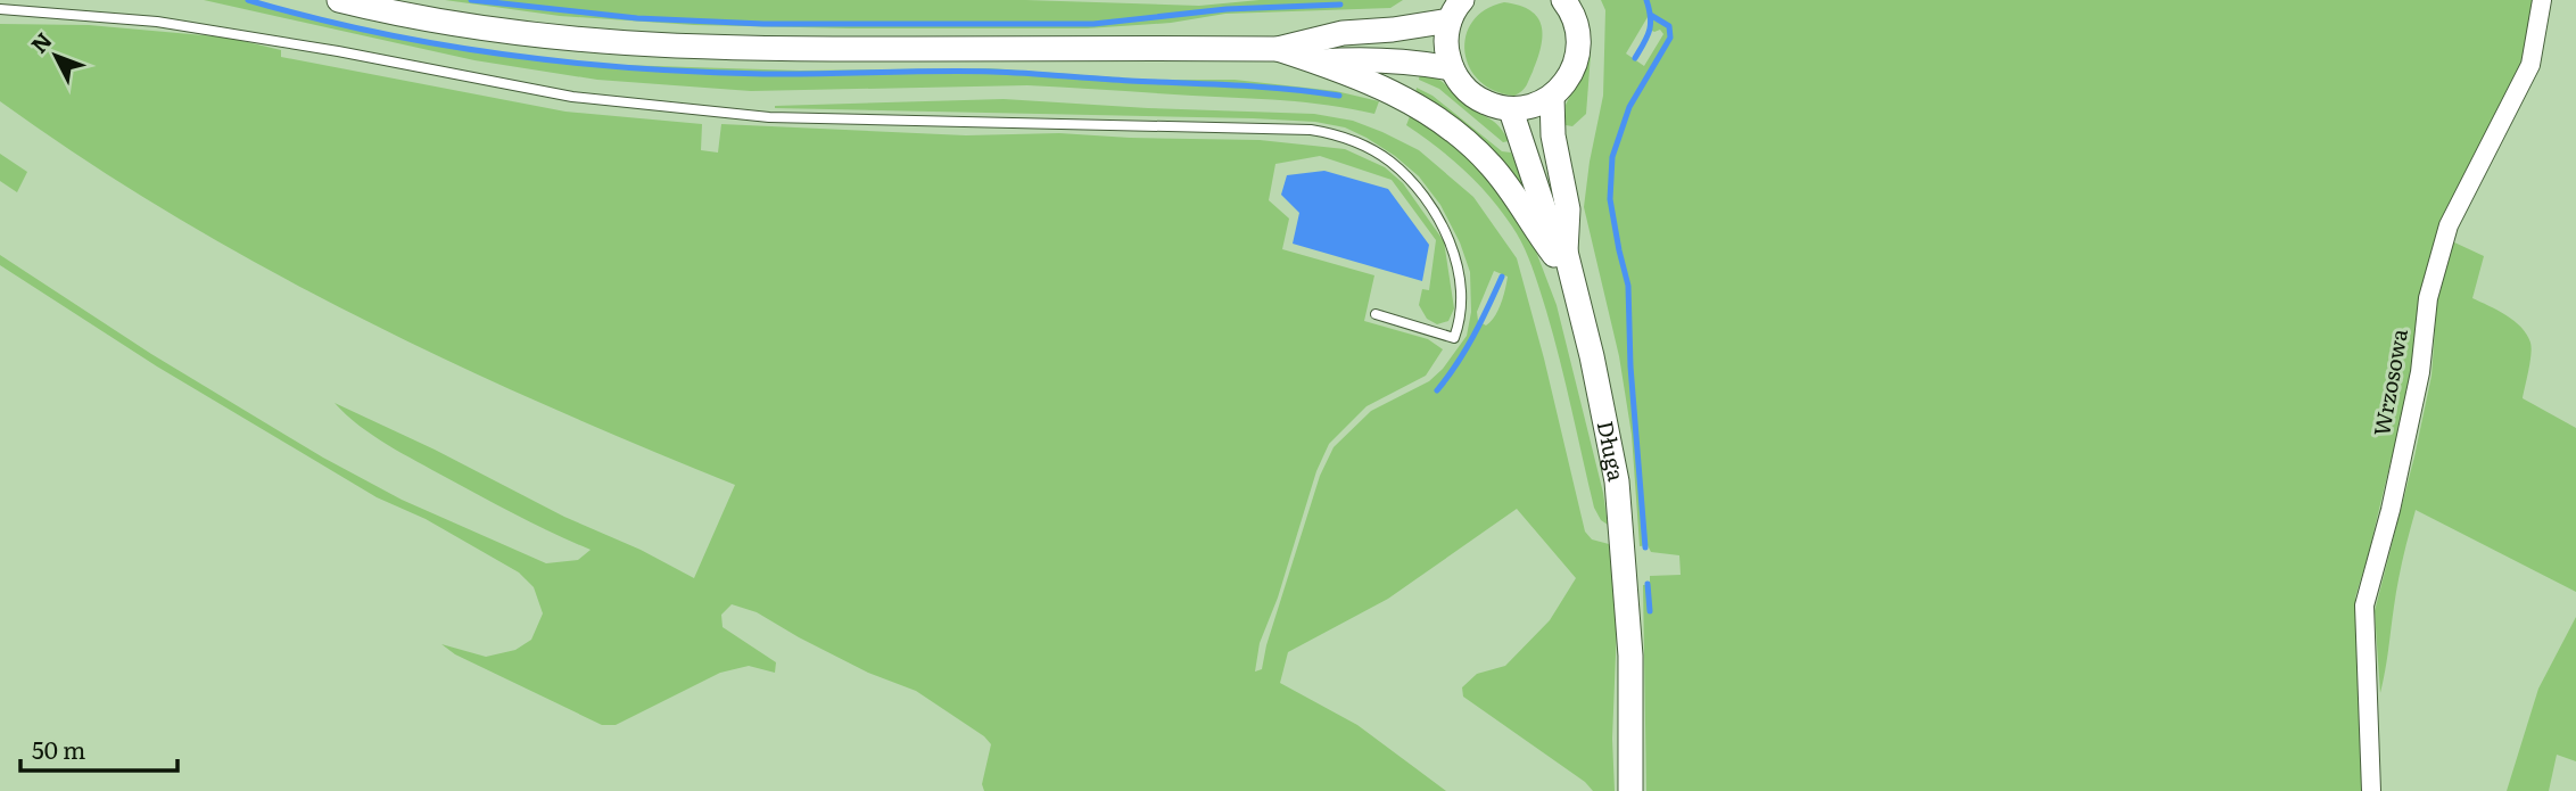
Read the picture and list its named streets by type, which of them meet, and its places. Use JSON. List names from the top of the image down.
{
  "streets": {
    "main road": ["Długa"],
    "street": ["Wrzosowa"]
  },
  "scale_bar": "50 m",
  "north": "top left"
}
